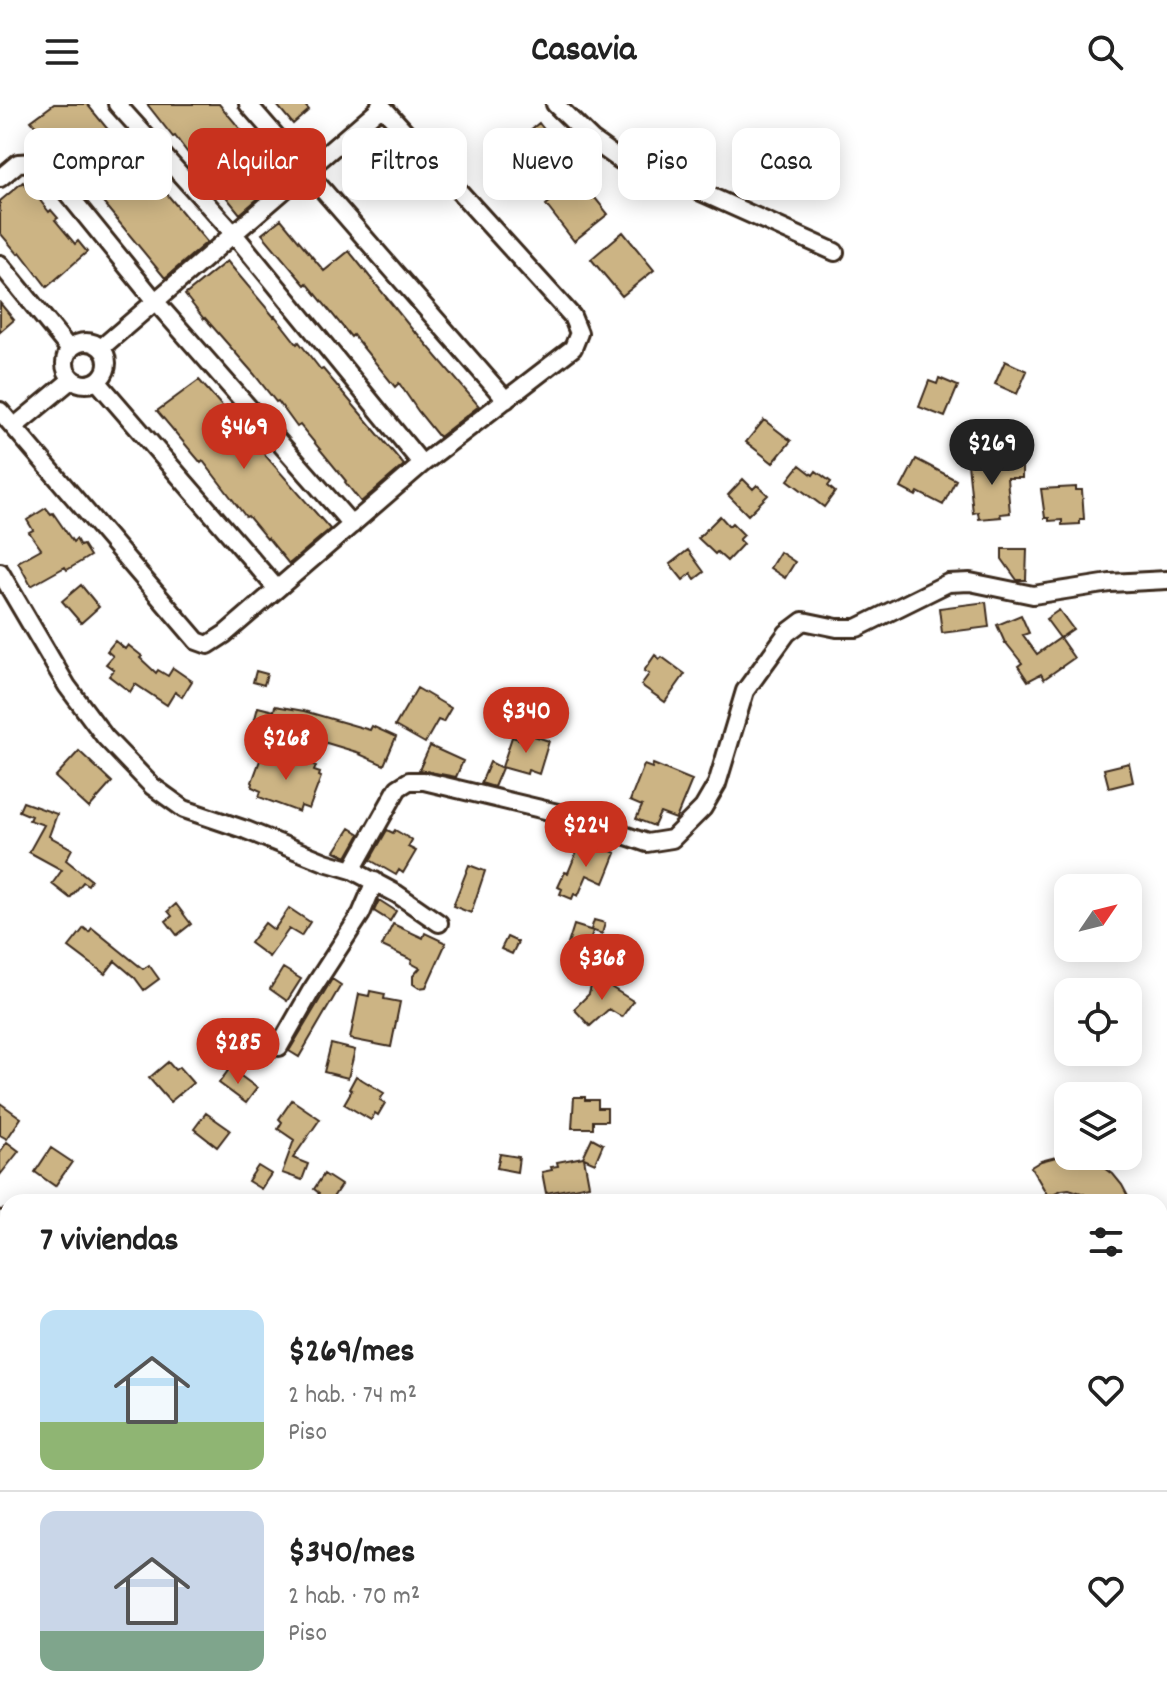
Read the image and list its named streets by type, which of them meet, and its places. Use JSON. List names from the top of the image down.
{
  "north": "top right",
  "page": {
    "header": "Casavia",
    "chip": [
      "Comprar",
      "Alquilar",
      "Filtros",
      "Nuevo",
      "Piso",
      "Casa"
    ],
    "price": [
      "$469",
      "$269",
      "$340",
      "$268",
      "$224",
      "$368",
      "$285"
    ],
    "heading": "7 viviendas",
    "list": [
      {
        "name": "$269/mes",
        "note": "2 hab. · 74 m² · Piso"
      },
      {
        "name": "$340/mes",
        "note": "2 hab. · 70 m² · Piso"
      }
    ]
  }
}
